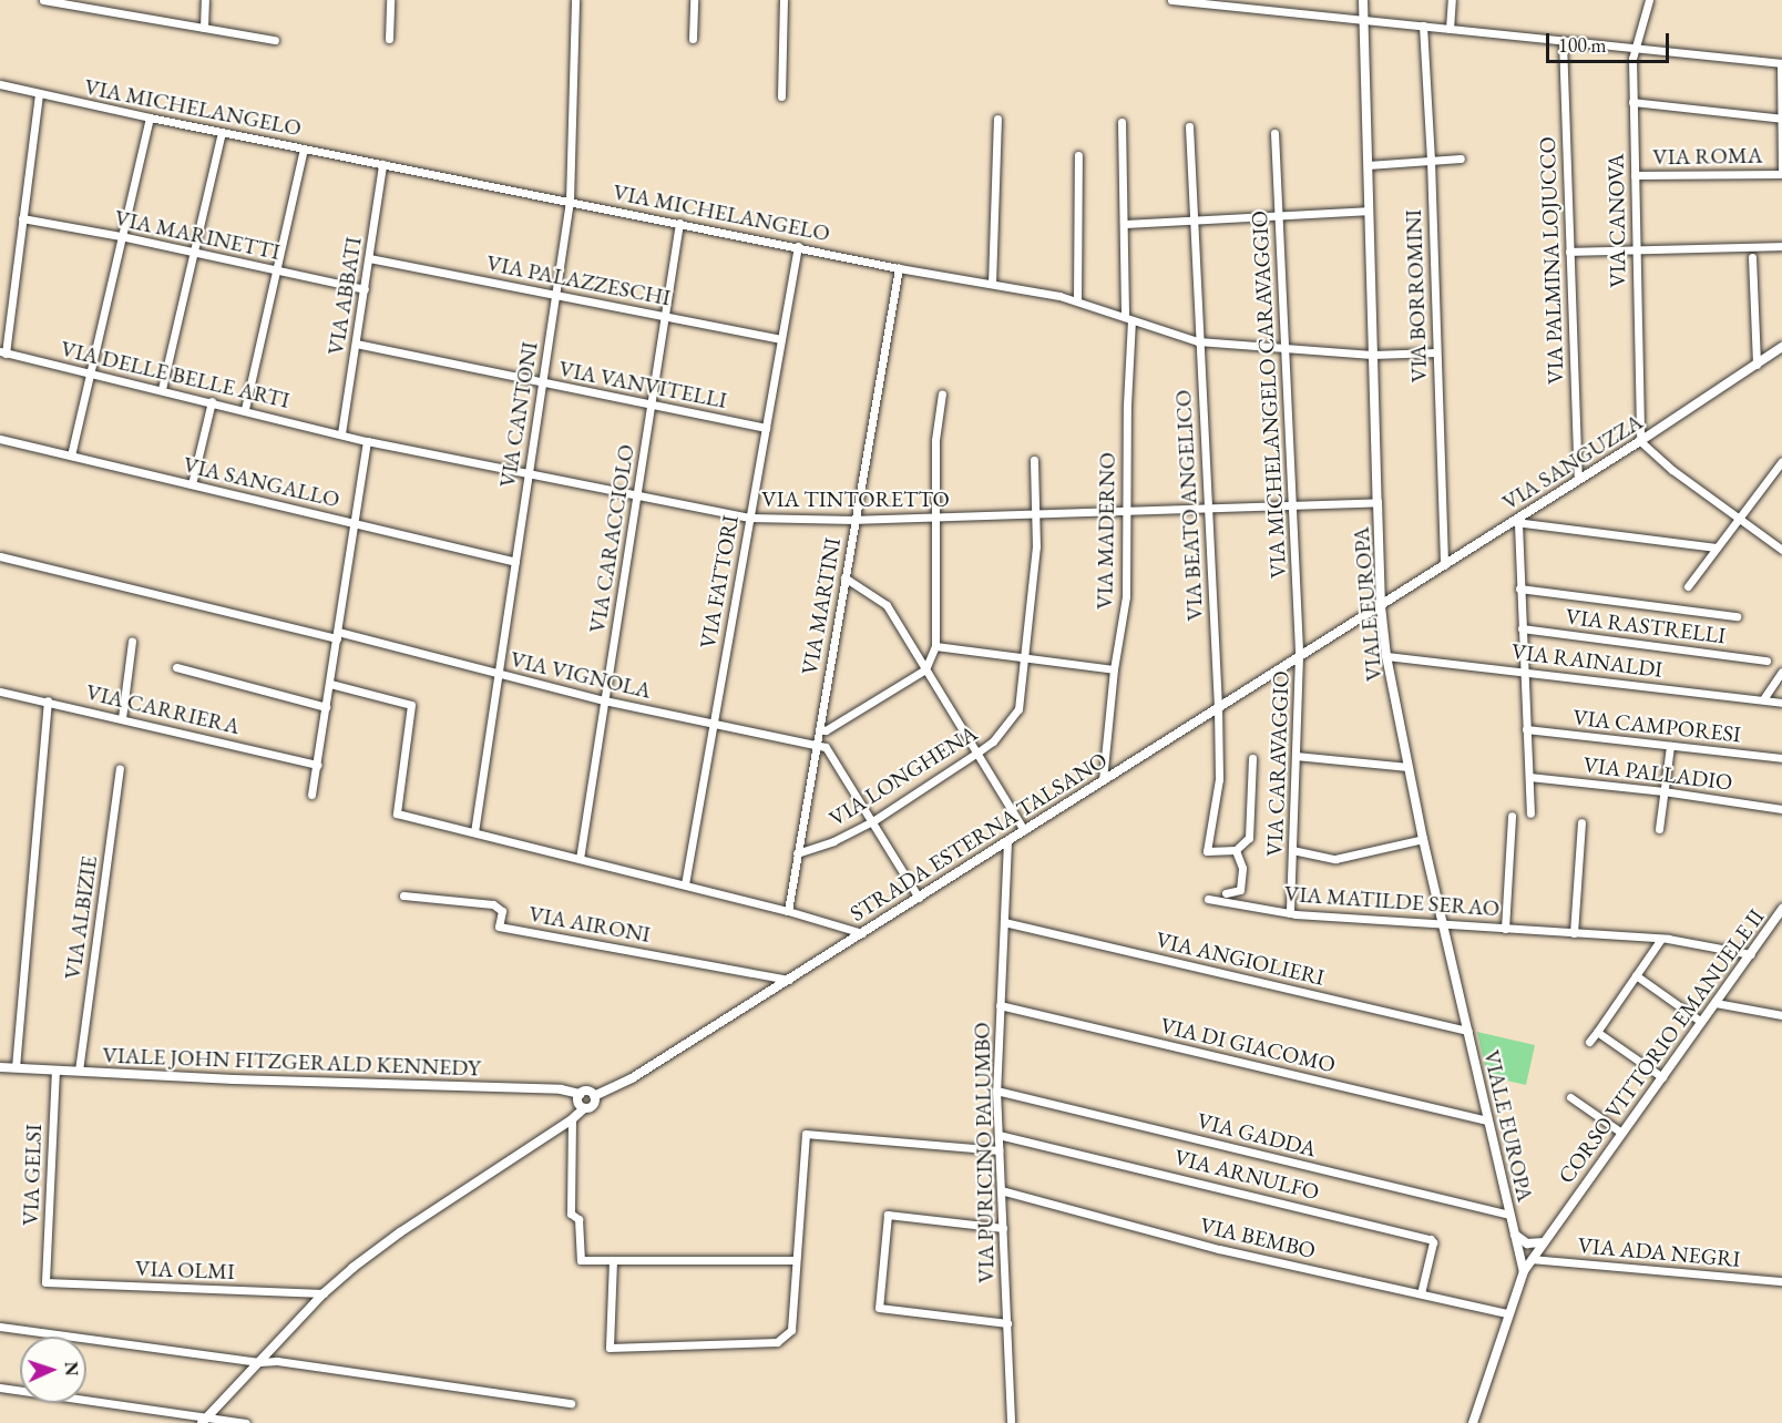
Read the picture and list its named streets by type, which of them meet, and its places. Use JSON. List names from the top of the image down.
{
  "streets": {
    "street": [
      "VIA MICHELANGELO",
      "VIA ROMA",
      "VIA CANOVA",
      "VIA MARINETTI",
      "VIA PALMINA LOJUCCO",
      "VIA PALAZZESCHI",
      "VIA ABBATI",
      "VIA BORROMINI",
      "VIA DELLE BELLE ARTI",
      "VIA VANVITELLI",
      "VIA MICHELANGELO CARAVAGGIO",
      "VIA CANTONI",
      "VIA SANGUZZA",
      "VIA SANGALLO",
      "VIA TINTORETTO",
      "VIA BEATO ANGELICO",
      "VIA MADERNO",
      "VIA CARACCIOLO",
      "VIA FATTORI",
      "VIALE EUROPA",
      "VIA MARTINI",
      "VIA RASTRELLI",
      "VIA RAINALDI",
      "VIA VIGNOLA",
      "VIA CARRIERA",
      "VIA CAMPORESI",
      "VIA CARAVAGGIO",
      "VIA PALLADIO",
      "VIA LONGHENA",
      "STRADA ESTERNA TALSANO",
      "VIA MATILDE SERAO",
      "VIA ALBIZIE",
      "VIA AIRONI",
      "VIA ANGIOLIERI",
      "VIA DI GIACOMO",
      "CORSO VITTORIO EMANUELE II",
      "VIALE JOHN FITZGERALD KENNEDY",
      "VIA GADDA",
      "VIA PURICINO PALUMBO",
      "VIA GELSI",
      "VIA ARNULFO",
      "VIA BEMBO",
      "VIA ADA NEGRI",
      "VIA OLMI"
    ]
  },
  "crossings": [
    ["VIA MICHELANGELO", "VIA ABBATI"],
    ["VIA MICHELANGELO", "VIA BORROMINI"],
    ["VIA MICHELANGELO", "VIA MICHELANGELO CARAVAGGIO"],
    ["VIA MICHELANGELO", "VIA CANTONI"],
    ["VIA MICHELANGELO", "VIA BEATO ANGELICO"],
    ["VIA MICHELANGELO", "VIA MADERNO"],
    ["VIA MICHELANGELO", "VIA CARACCIOLO"],
    ["VIA MICHELANGELO", "VIA FATTORI"],
    ["VIA MICHELANGELO", "VIALE EUROPA"],
    ["VIA MICHELANGELO", "VIA MARTINI"],
    ["VIA ROMA", "VIA CANOVA"],
    ["VIA CANOVA", "VIA SANGUZZA"],
    ["VIA MARINETTI", "VIA ABBATI"],
    ["VIA PALMINA LOJUCCO", "VIA SANGUZZA"],
    ["VIA PALAZZESCHI", "VIA ABBATI"],
    ["VIA PALAZZESCHI", "VIA CANTONI"],
    ["VIA PALAZZESCHI", "VIA CARACCIOLO"],
    ["VIA PALAZZESCHI", "VIA FATTORI"],
    ["VIA ABBATI", "VIA DELLE BELLE ARTI"],
    ["VIA ABBATI", "VIA VANVITELLI"],
    ["VIA ABBATI", "VIA TINTORETTO"],
    ["VIA BORROMINI", "VIA SANGUZZA"],
    ["VIA DELLE BELLE ARTI", "VIA TINTORETTO"],
    ["VIA VANVITELLI", "VIA CANTONI"],
    ["VIA VANVITELLI", "VIA CARACCIOLO"],
    ["VIA VANVITELLI", "VIA FATTORI"],
    ["VIA MICHELANGELO CARAVAGGIO", "VIA TINTORETTO"],
    ["VIA MICHELANGELO CARAVAGGIO", "VIA CARAVAGGIO"],
    ["VIA MICHELANGELO CARAVAGGIO", "STRADA ESTERNA TALSANO"],
    ["VIA CANTONI", "VIA SANGALLO"],
    ["VIA CANTONI", "VIA TINTORETTO"],
    ["VIA CANTONI", "VIA VIGNOLA"],
    ["VIA SANGUZZA", "VIALE EUROPA"],
    ["VIA SANGUZZA", "STRADA ESTERNA TALSANO"],
    ["VIA TINTORETTO", "VIA BEATO ANGELICO"],
    ["VIA TINTORETTO", "VIA MADERNO"],
    ["VIA TINTORETTO", "VIA CARACCIOLO"],
    ["VIA TINTORETTO", "VIA FATTORI"],
    ["VIA TINTORETTO", "VIALE EUROPA"],
    ["VIA TINTORETTO", "VIA MARTINI"],
    ["VIA TINTORETTO", "VIA LONGHENA"],
    ["VIA BEATO ANGELICO", "STRADA ESTERNA TALSANO"],
    ["VIA MADERNO", "STRADA ESTERNA TALSANO"],
    ["VIA CARACCIOLO", "VIA VIGNOLA"],
    ["VIA FATTORI", "VIA VIGNOLA"],
    ["VIALE EUROPA", "VIA RAINALDI"],
    ["VIALE EUROPA", "STRADA ESTERNA TALSANO"],
    ["VIALE EUROPA", "VIA MATILDE SERAO"],
    ["VIALE EUROPA", "VIA ANGIOLIERI"],
    ["VIALE EUROPA", "VIA DI GIACOMO"],
    ["VIALE EUROPA", "CORSO VITTORIO EMANUELE II"],
    ["VIALE EUROPA", "VIA GADDA"],
    ["VIA MARTINI", "VIA VIGNOLA"],
    ["VIA MARTINI", "VIA LONGHENA"],
    ["VIA CARAVAGGIO", "STRADA ESTERNA TALSANO"],
    ["VIA CARAVAGGIO", "VIA MATILDE SERAO"],
    ["STRADA ESTERNA TALSANO", "VIA AIRONI"],
    ["STRADA ESTERNA TALSANO", "VIALE JOHN FITZGERALD KENNEDY"],
    ["STRADA ESTERNA TALSANO", "VIA PURICINO PALUMBO"],
    ["VIA MATILDE SERAO", "CORSO VITTORIO EMANUELE II"],
    ["VIA ALBIZIE", "VIALE JOHN FITZGERALD KENNEDY"],
    ["VIA ANGIOLIERI", "VIA PURICINO PALUMBO"],
    ["VIA DI GIACOMO", "VIA PURICINO PALUMBO"],
    ["CORSO VITTORIO EMANUELE II", "VIA BEMBO"],
    ["CORSO VITTORIO EMANUELE II", "VIA ADA NEGRI"],
    ["VIALE JOHN FITZGERALD KENNEDY", "VIA GELSI"],
    ["VIA GADDA", "VIA PURICINO PALUMBO"],
    ["VIA PURICINO PALUMBO", "VIA ARNULFO"],
    ["VIA PURICINO PALUMBO", "VIA BEMBO"],
    ["VIA GELSI", "VIA OLMI"],
    ["VIA ARNULFO", "VIA BEMBO"]
  ],
  "scale_bar": "100 m",
  "north": "right"
}
